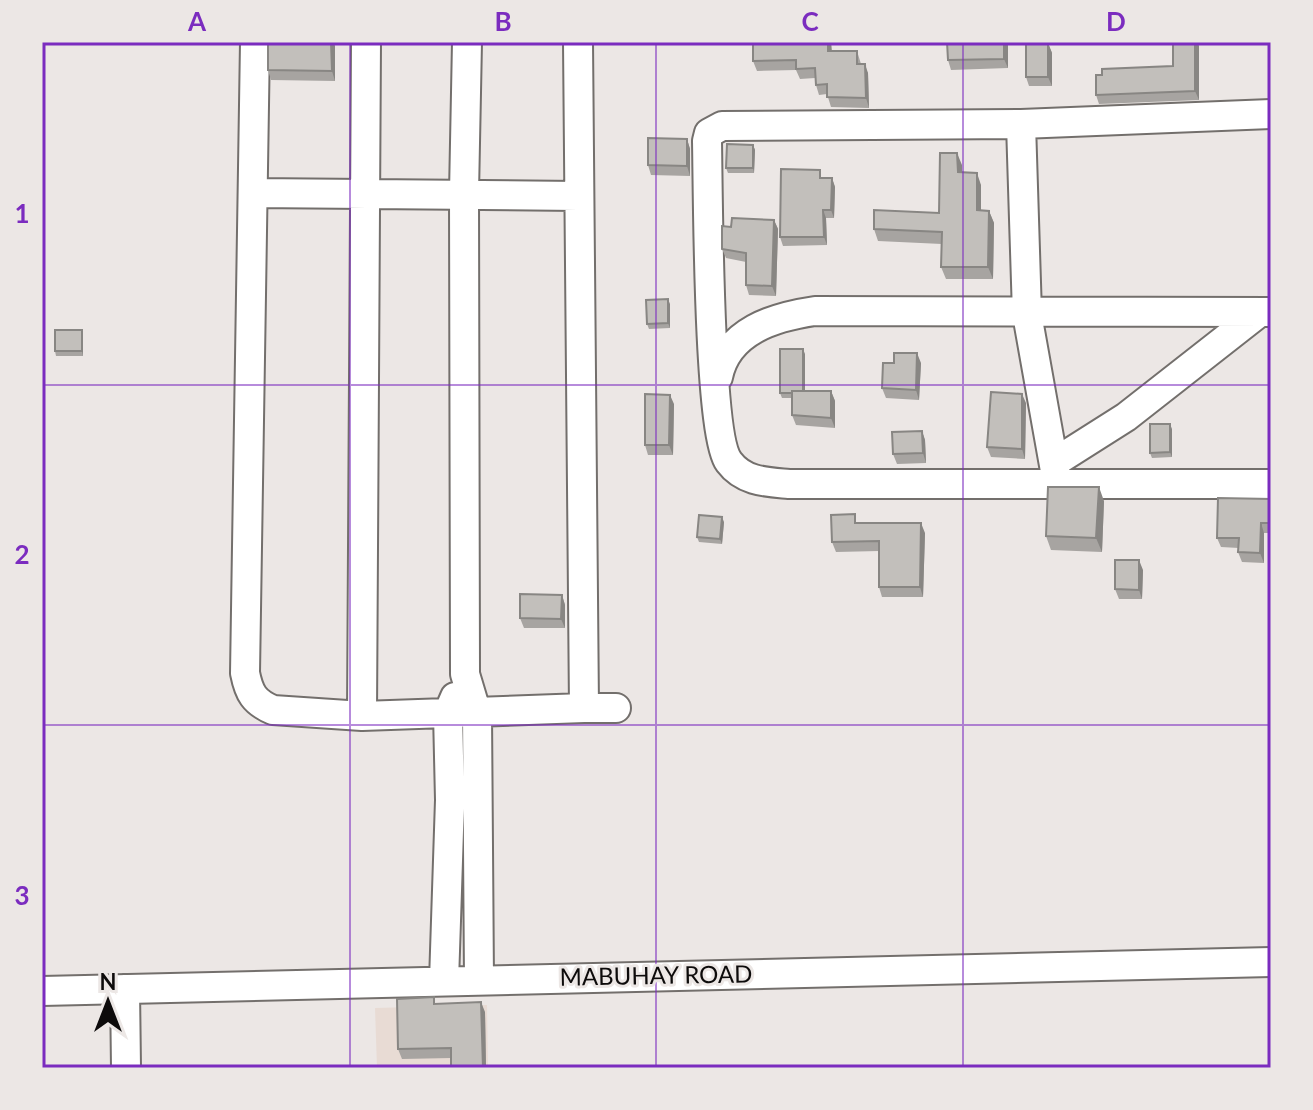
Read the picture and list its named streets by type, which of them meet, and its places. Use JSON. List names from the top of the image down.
{
  "streets": {
    "street": ["MABUHAY ROAD"]
  },
  "north": "top",
  "grid": {
    "columns": [
      "A",
      "B",
      "C",
      "D"
    ],
    "rows": ["1", "2", "3"]
  }
}
